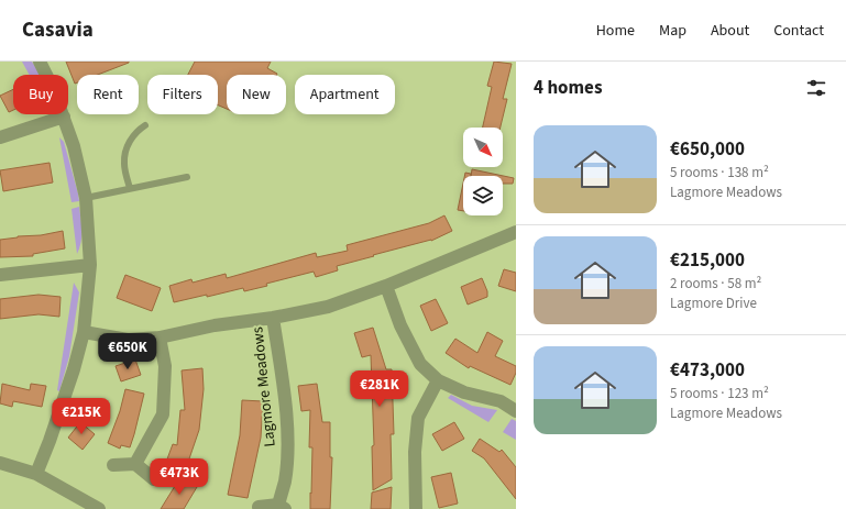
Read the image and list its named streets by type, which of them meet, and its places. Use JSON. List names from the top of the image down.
{
  "streets": {
    "street": ["Lagmore Meadows"]
  },
  "north": "bottom right",
  "page": {
    "header": "Casavia",
    "nav": [
      "Home",
      "Map",
      "About",
      "Contact"
    ],
    "heading": "4 homes",
    "chip": [
      "Buy",
      "Rent",
      "Filters",
      "New",
      "Apartment"
    ],
    "list": [
      {
        "name": "€650,000",
        "note": "5 rooms · 138 m² · Lagmore Meadows"
      },
      {
        "name": "€215,000",
        "note": "2 rooms · 58 m² · Lagmore Drive"
      },
      {
        "name": "€473,000",
        "note": "5 rooms · 123 m² · Lagmore Meadows"
      }
    ],
    "price": [
      "€650K",
      "€281K",
      "€215K",
      "€473K"
    ]
  }
}
